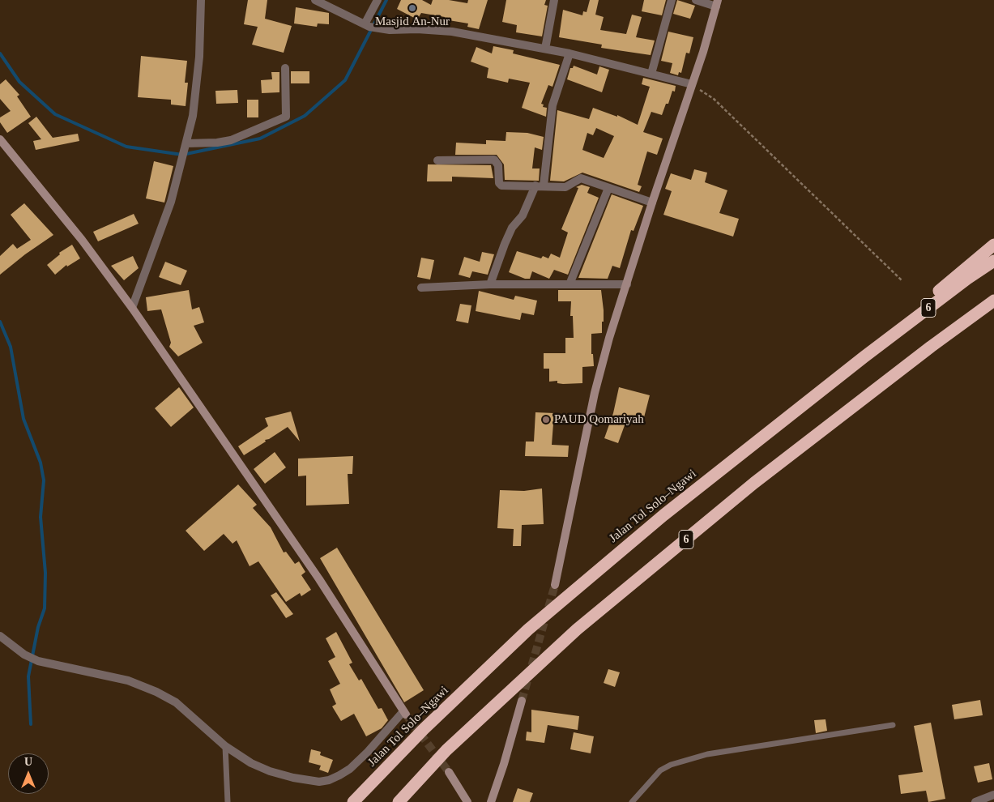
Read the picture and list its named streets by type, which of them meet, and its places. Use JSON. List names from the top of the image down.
{
  "streets": {
    "highway": ["6", "Jalan Tol Solo–Ngawi"]
  },
  "places": ["Masjid An-Nur", "PAUD Qomariyah"],
  "north": "top"
}
